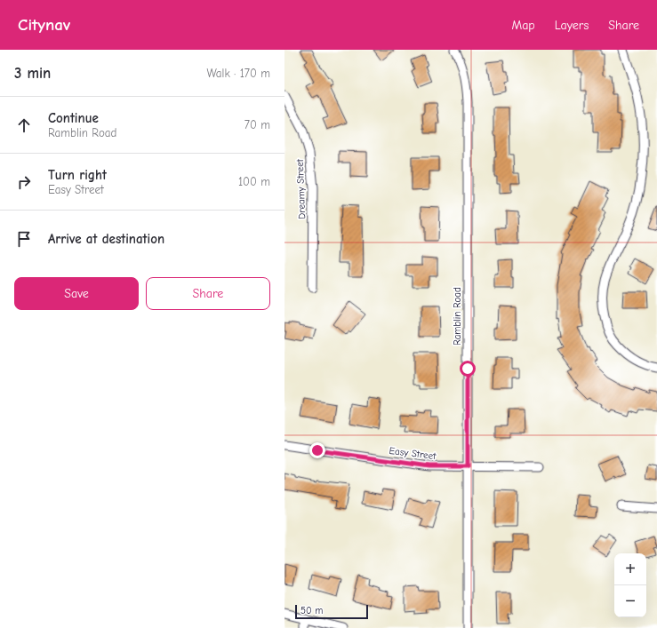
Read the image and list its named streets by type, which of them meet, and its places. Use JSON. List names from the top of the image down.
{
  "streets": {
    "street": ["Dreamy Street", "Ramblin Road", "Easy Street"]
  },
  "crossings": [
    ["Ramblin Road", "Easy Street"]
  ],
  "scale_bar": "50 m",
  "page": {
    "header": "Citynav",
    "nav": ["Map", "Layers", "Share"],
    "heading": ["3 min", "Walk · 170 m"],
    "list": [
      ["Continue", "Ramblin Road", "70 m"],
      ["Turn right", "Easy Street", "100 m"],
      "Arrive at destination"
    ],
    "buttons": ["Save", "Share"],
    "map_buttons": ["+", "−"],
    "scale": "50 m"
  }
}
